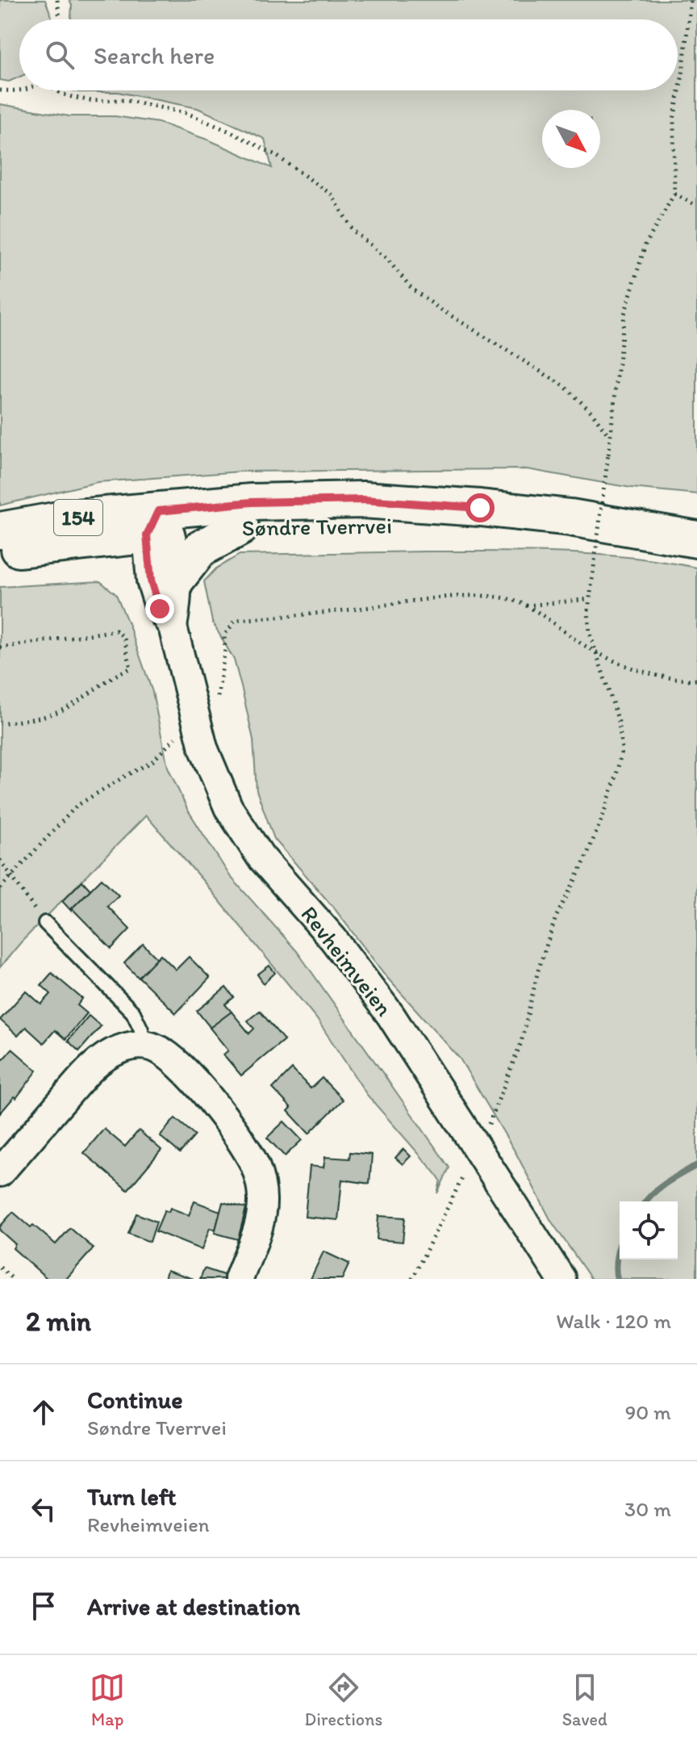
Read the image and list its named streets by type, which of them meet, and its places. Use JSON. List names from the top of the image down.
{
  "streets": {
    "main road": ["154", "Søndre Tverrvei"],
    "street": ["Revheimveien"]
  },
  "crossings": [
    ["154", "Søndre Tverrvei"],
    ["154", "Revheimveien"],
    ["Søndre Tverrvei", "Revheimveien"]
  ],
  "north": "bottom right",
  "page": {
    "search": "Search here",
    "heading": ["2 min", "Walk · 120 m"],
    "list": [
      ["Continue", "Søndre Tverrvei", "90 m"],
      ["Turn left", "Revheimveien", "30 m"],
      "Arrive at destination"
    ],
    "nav": ["Map", "Directions", "Saved"]
  }
}
